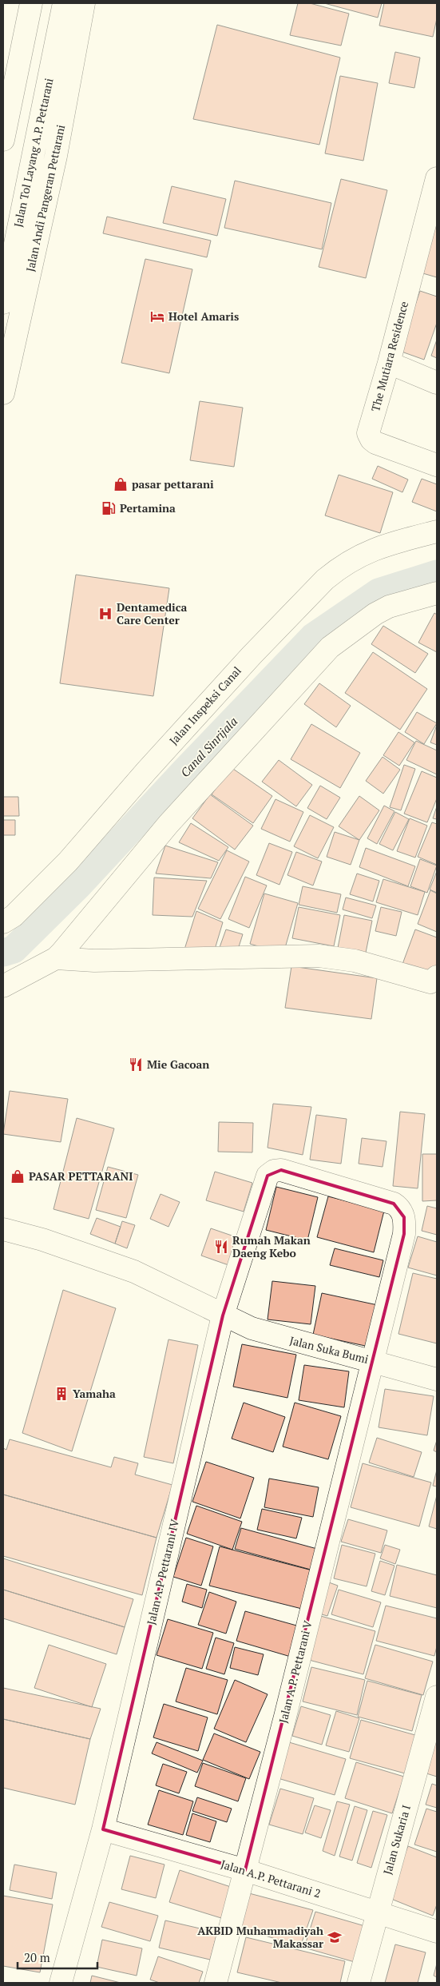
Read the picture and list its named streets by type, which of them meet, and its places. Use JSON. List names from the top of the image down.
{
  "streets": {
    "main road": [
      "Jalan Tol Layang A.P. Pettarani",
      "Jalan Andi Pangeran Pettarani",
      "The Mutiara Residence",
      "Jalan Inspeksi Canal",
      "Jalan Suka Bumi",
      "Jalan A.P Pettarani IV",
      "Jalan A.P. Pettarani V",
      "Jalan Sukaria I",
      "Jalan A.P. Pettarani 2"
    ]
  },
  "crossings": [
    ["Jalan Suka Bumi", "Jalan A.P Pettarani IV"],
    ["Jalan Suka Bumi", "Jalan A.P. Pettarani V"],
    ["Jalan A.P Pettarani IV", "Jalan A.P. Pettarani V"],
    ["Jalan A.P Pettarani IV", "Jalan A.P. Pettarani 2"],
    ["Jalan A.P. Pettarani V", "Jalan A.P. Pettarani 2"],
    ["Jalan Sukaria I", "Jalan A.P. Pettarani 2"]
  ],
  "water": ["Canal Sinrijala"],
  "places": {
    "hotel": ["Hotel Amaris"],
    "shop": ["pasar pettarani", "PASAR PETTARANI"],
    "fuel station": ["Pertamina"],
    "hospital": ["Dentamedica Care Center"],
    "restaurant": ["Mie Gacoan", "Rumah Makan Daeng Kebo"],
    "building": ["Yamaha"],
    "school or university": ["AKBID Muhammadiyah Makassar"]
  },
  "scale_bar": "20 m"
}
